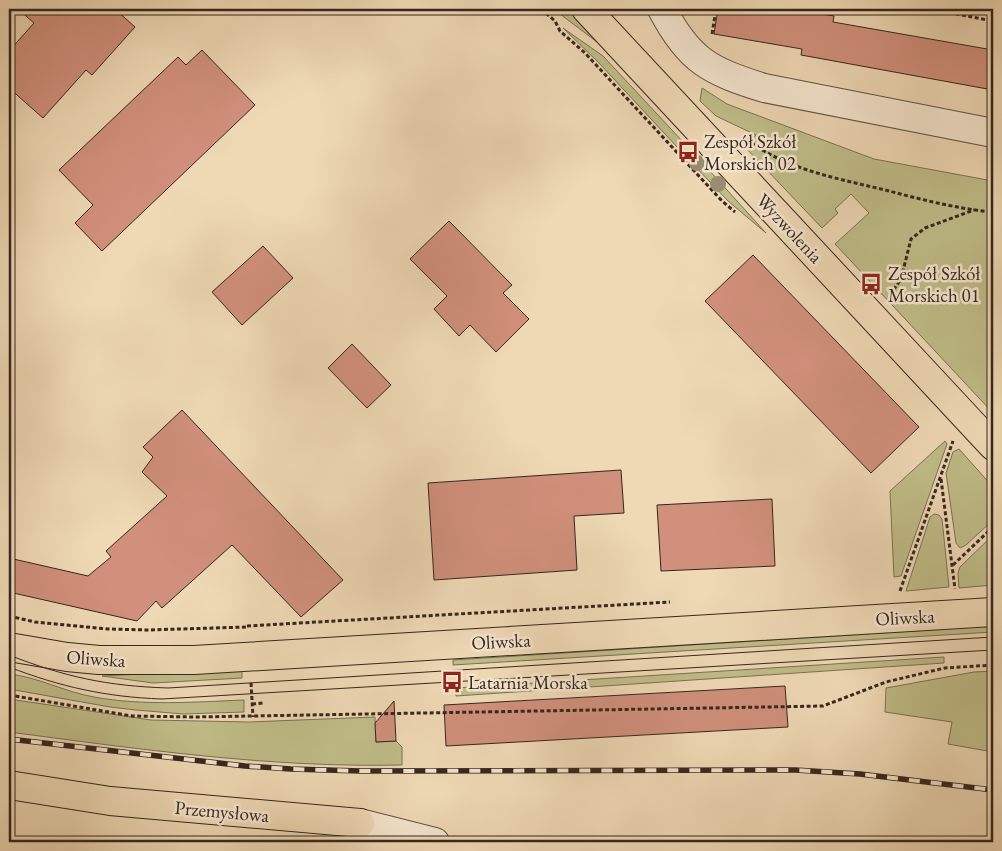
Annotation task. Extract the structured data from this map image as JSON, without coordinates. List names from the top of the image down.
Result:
{
  "streets": {
    "main road": ["Wyzwolenia", "Oliwska", "Przemysłowa"]
  },
  "places": {
    "bus stop": ["Zespół Szkół Morskich 02", "Zespół Szkół Morskich 01", "Latarnia Morska"]
  }
}
